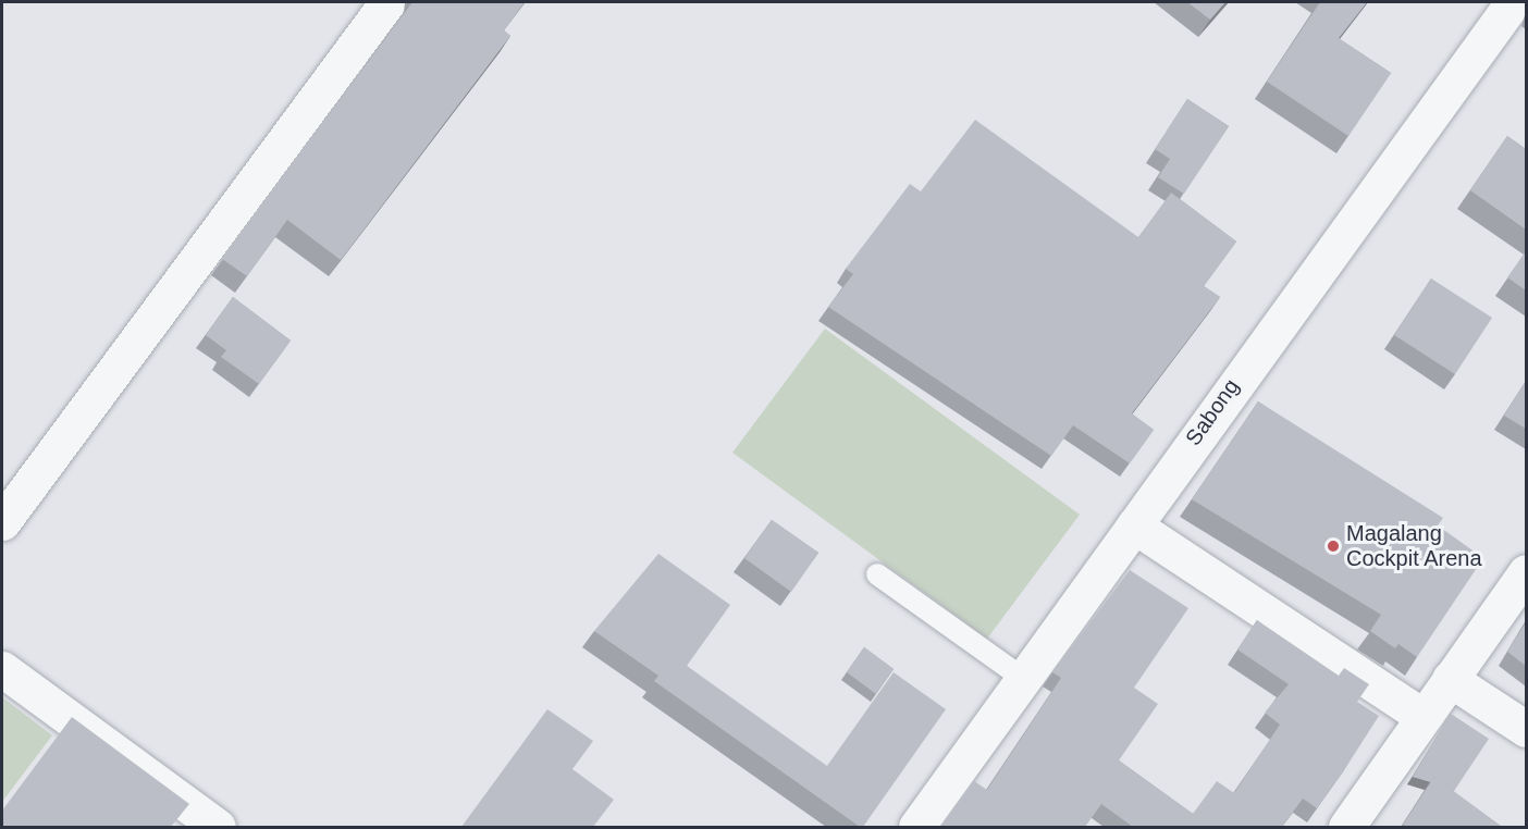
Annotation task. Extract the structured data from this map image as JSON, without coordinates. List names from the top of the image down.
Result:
{
  "streets": {
    "street": ["Sabong"]
  },
  "places": ["Magalang Cockpit Arena"]
}
